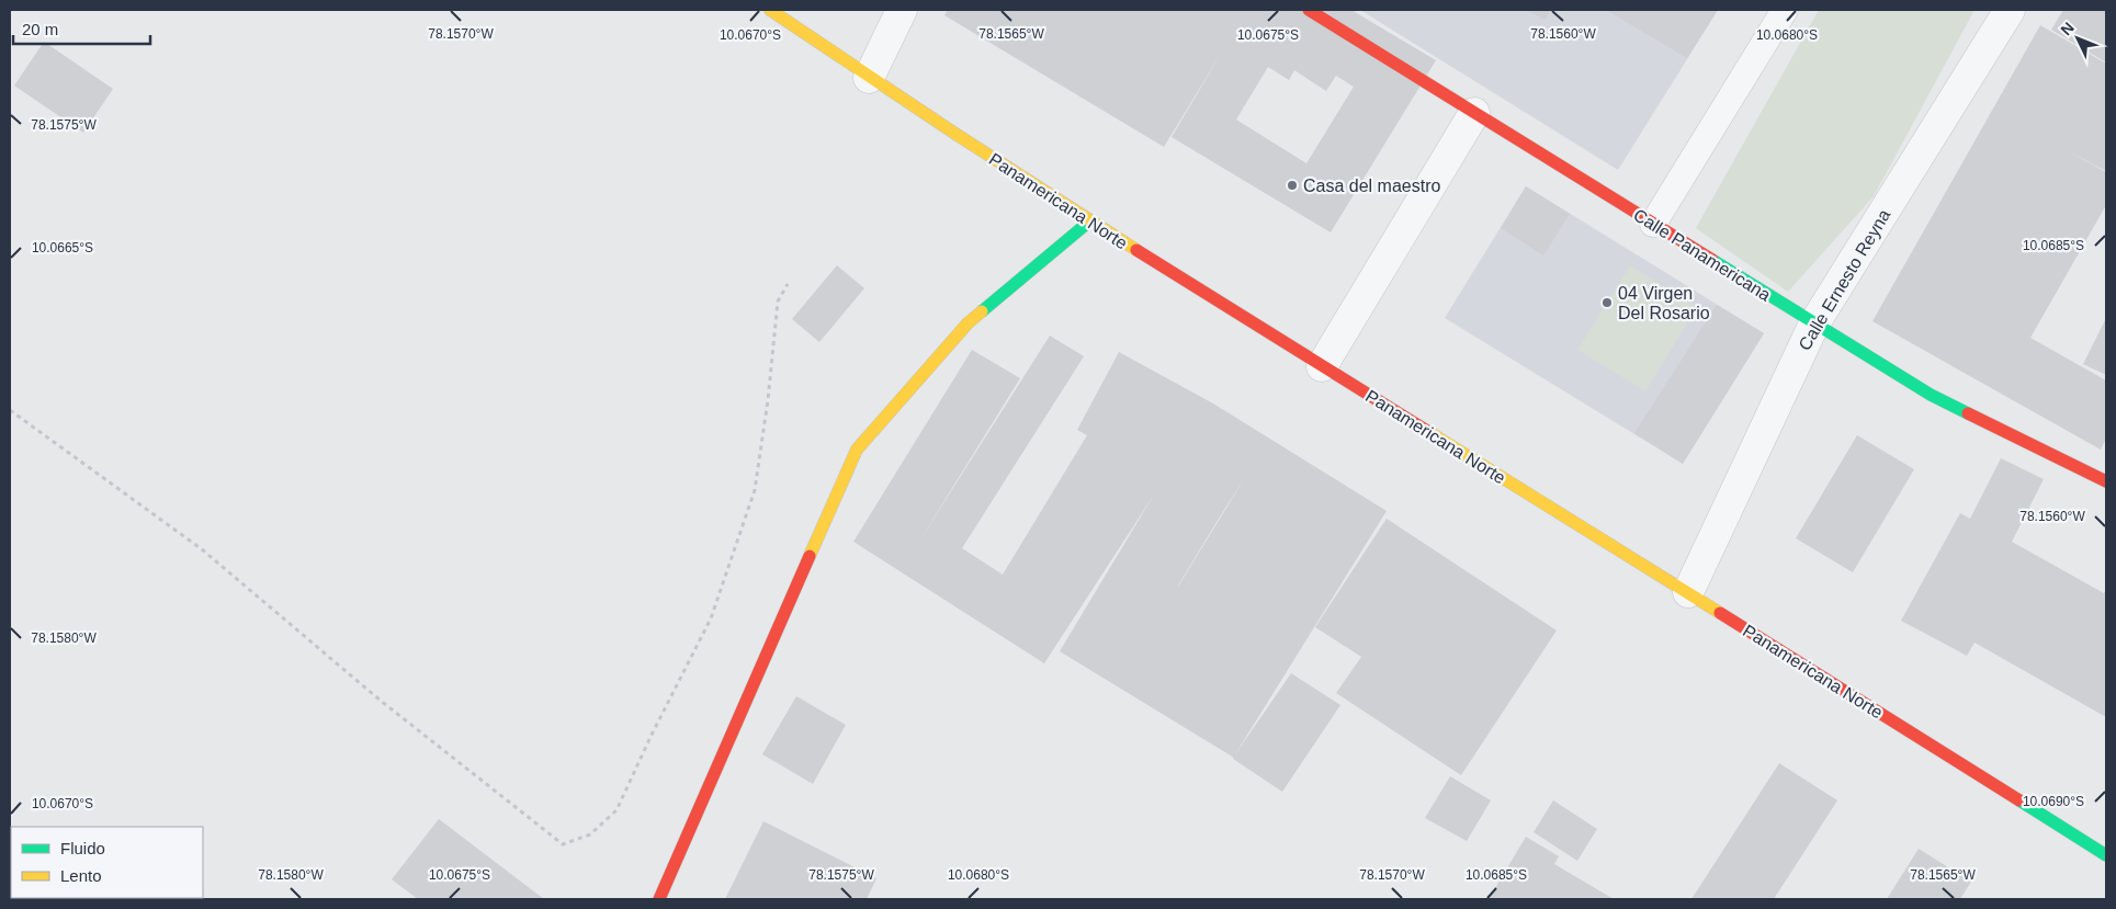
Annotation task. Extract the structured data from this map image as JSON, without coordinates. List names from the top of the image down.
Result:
{
  "streets": {
    "main road": ["Panamericana Norte", "Calle Panamericana"],
    "street": ["Calle Ernesto Reyna"]
  },
  "crossings": [
    ["Panamericana Norte", "Calle Ernesto Reyna"],
    ["Calle Panamericana", "Calle Ernesto Reyna"]
  ],
  "places": ["Casa del maestro", "04 Virgen Del Rosario"],
  "legend": ["Fluido", "Lento"],
  "scale_bar": "20 m",
  "north": "top left",
  "coordinates": [
    "78.1570°W",
    "78.1565°W",
    "78.1560°W",
    "10.0670°S",
    "10.0675°S",
    "10.0680°S",
    "78.1575°W",
    "10.0685°S",
    "10.0665°S",
    "78.1580°W",
    "10.0690°S"
  ]
}
